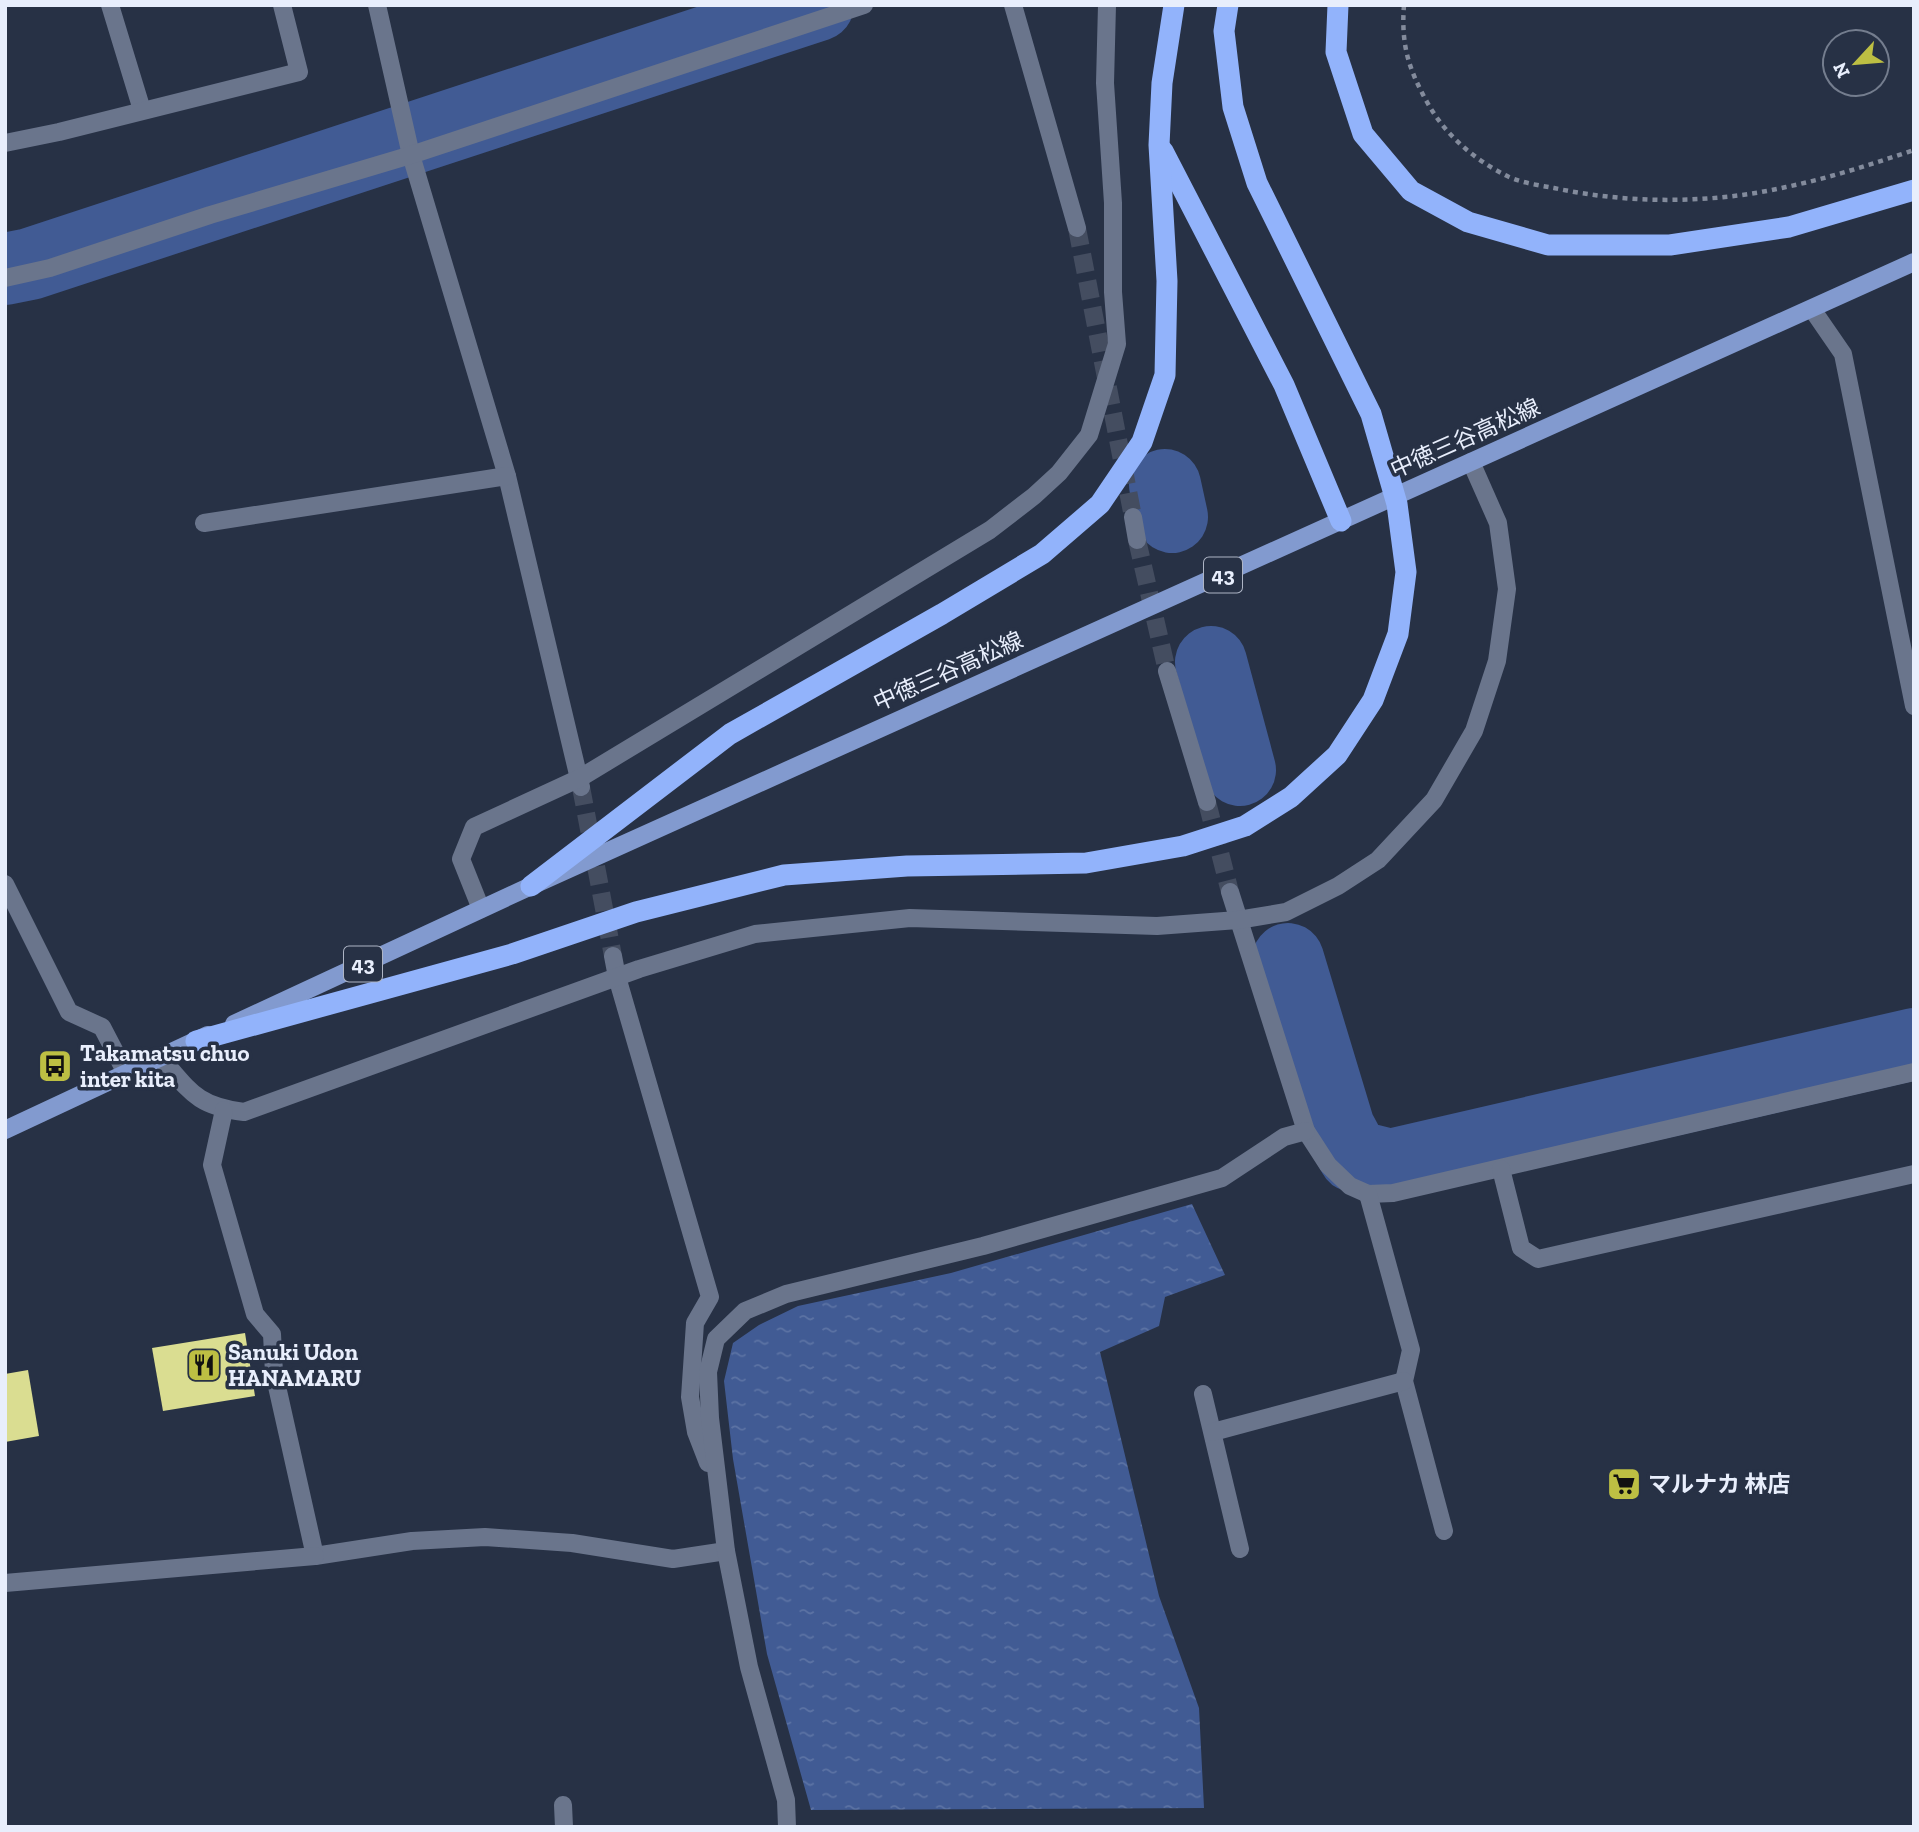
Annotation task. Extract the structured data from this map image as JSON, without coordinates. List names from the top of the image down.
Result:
{
  "streets": {
    "main road": ["中徳三谷高松線", "43"]
  },
  "places": {
    "bus stop": ["Takamatsu chuo inter kita"],
    "restaurant": ["Sanuki Udon HANAMARU"],
    "supermarket": ["マルナカ 林店"]
  },
  "north": "bottom left"
}
